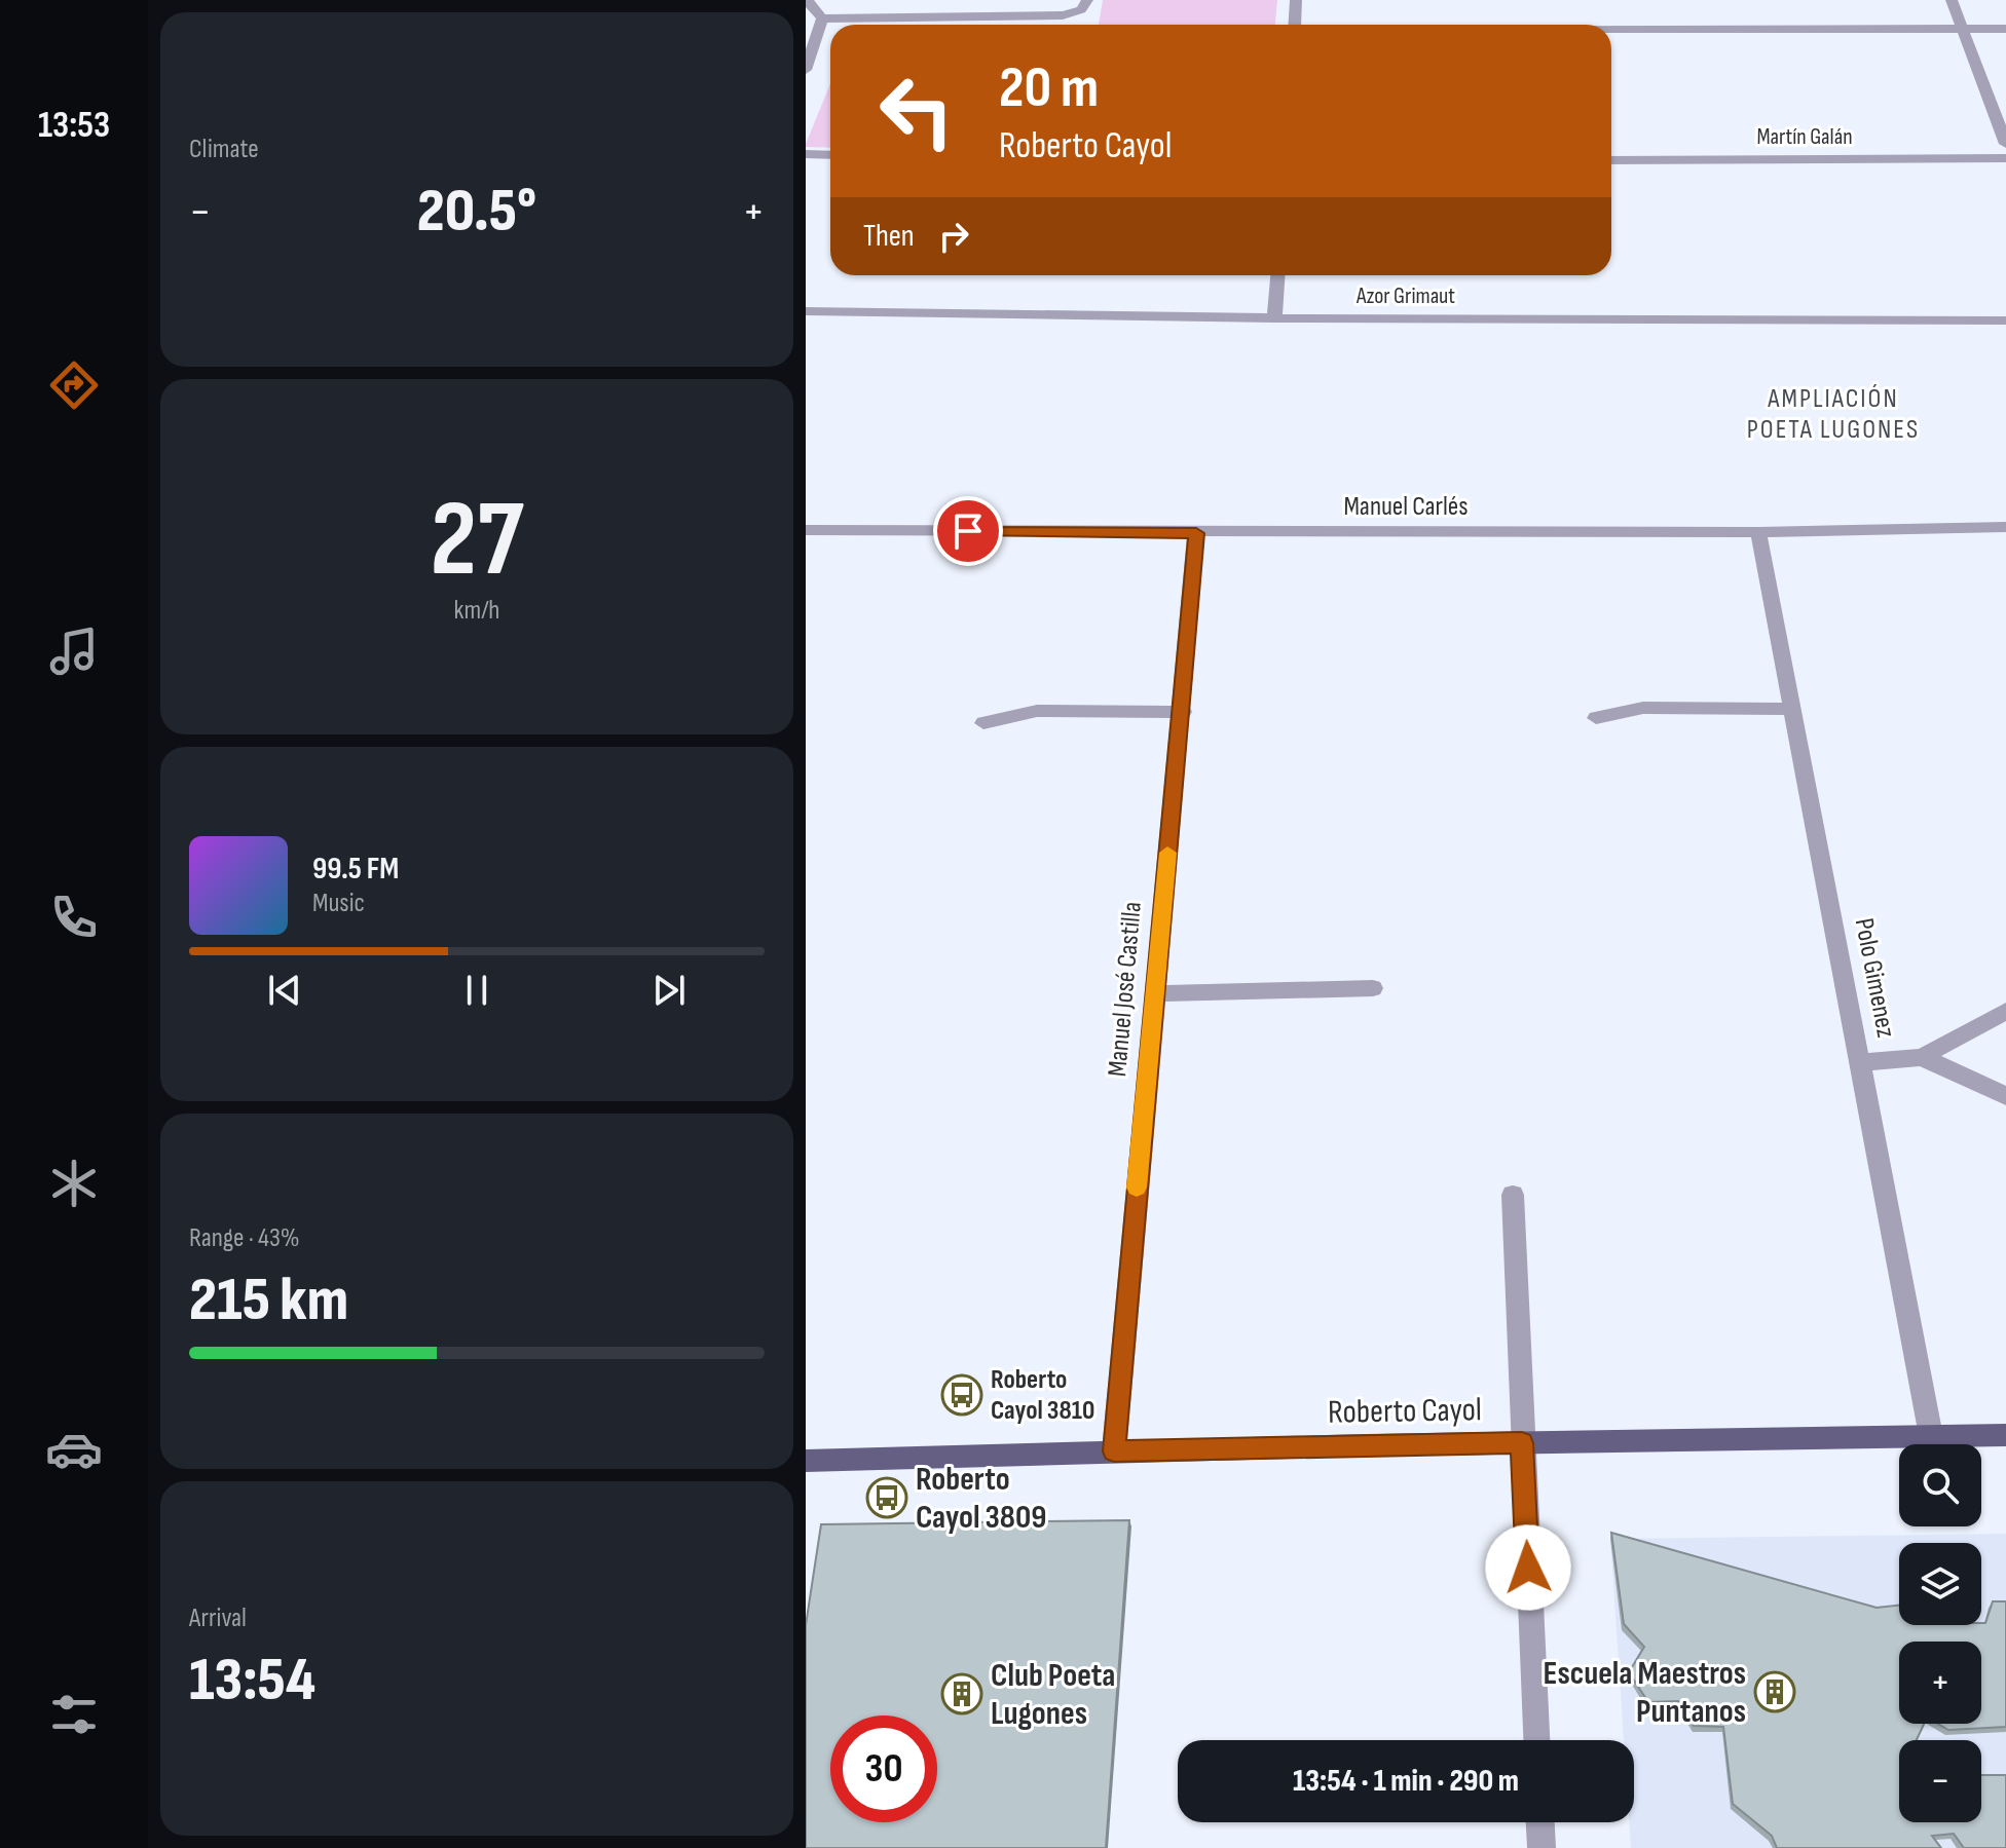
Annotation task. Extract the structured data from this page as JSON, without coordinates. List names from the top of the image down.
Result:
{
  "streets": {
    "main road": ["Roberto Cayol"],
    "street": [
      "Martín Galán",
      "Azor Grimaut",
      "Manuel Carlés",
      "Polo Gimenez",
      "Manuel José Castilla"
    ]
  },
  "crossings": [
    ["Manuel Carlés", "Polo Gimenez"],
    ["Manuel Carlés", "Manuel José Castilla"],
    ["Polo Gimenez", "Roberto Cayol"],
    ["Manuel José Castilla", "Roberto Cayol"]
  ],
  "districts": ["AMPLIACIÓN POETA LUGONES"],
  "places": {
    "bus stop": ["Roberto Cayol 3810", "Roberto Cayol 3809"],
    "building": ["Escuela Maestros Puntanos", "Club Poeta Lugones"]
  },
  "page": {
    "tabs": "13:53",
    "tile": [
      "Climate",
      ["27", "km/h"],
      ["Range · 43%", "215 km"],
      ["Arrival", "13:54"]
    ],
    "turn": ["20 m", "Roberto Cayol"],
    "heat": ["−", "20.5°", "+"],
    "then": "Then",
    "song": ["99.5 FM", "Music"],
    "map_buttons": ["+", "−"],
    "limit": "30",
    "trip": "13:54 · 1 min · 290 m"
  }
}
